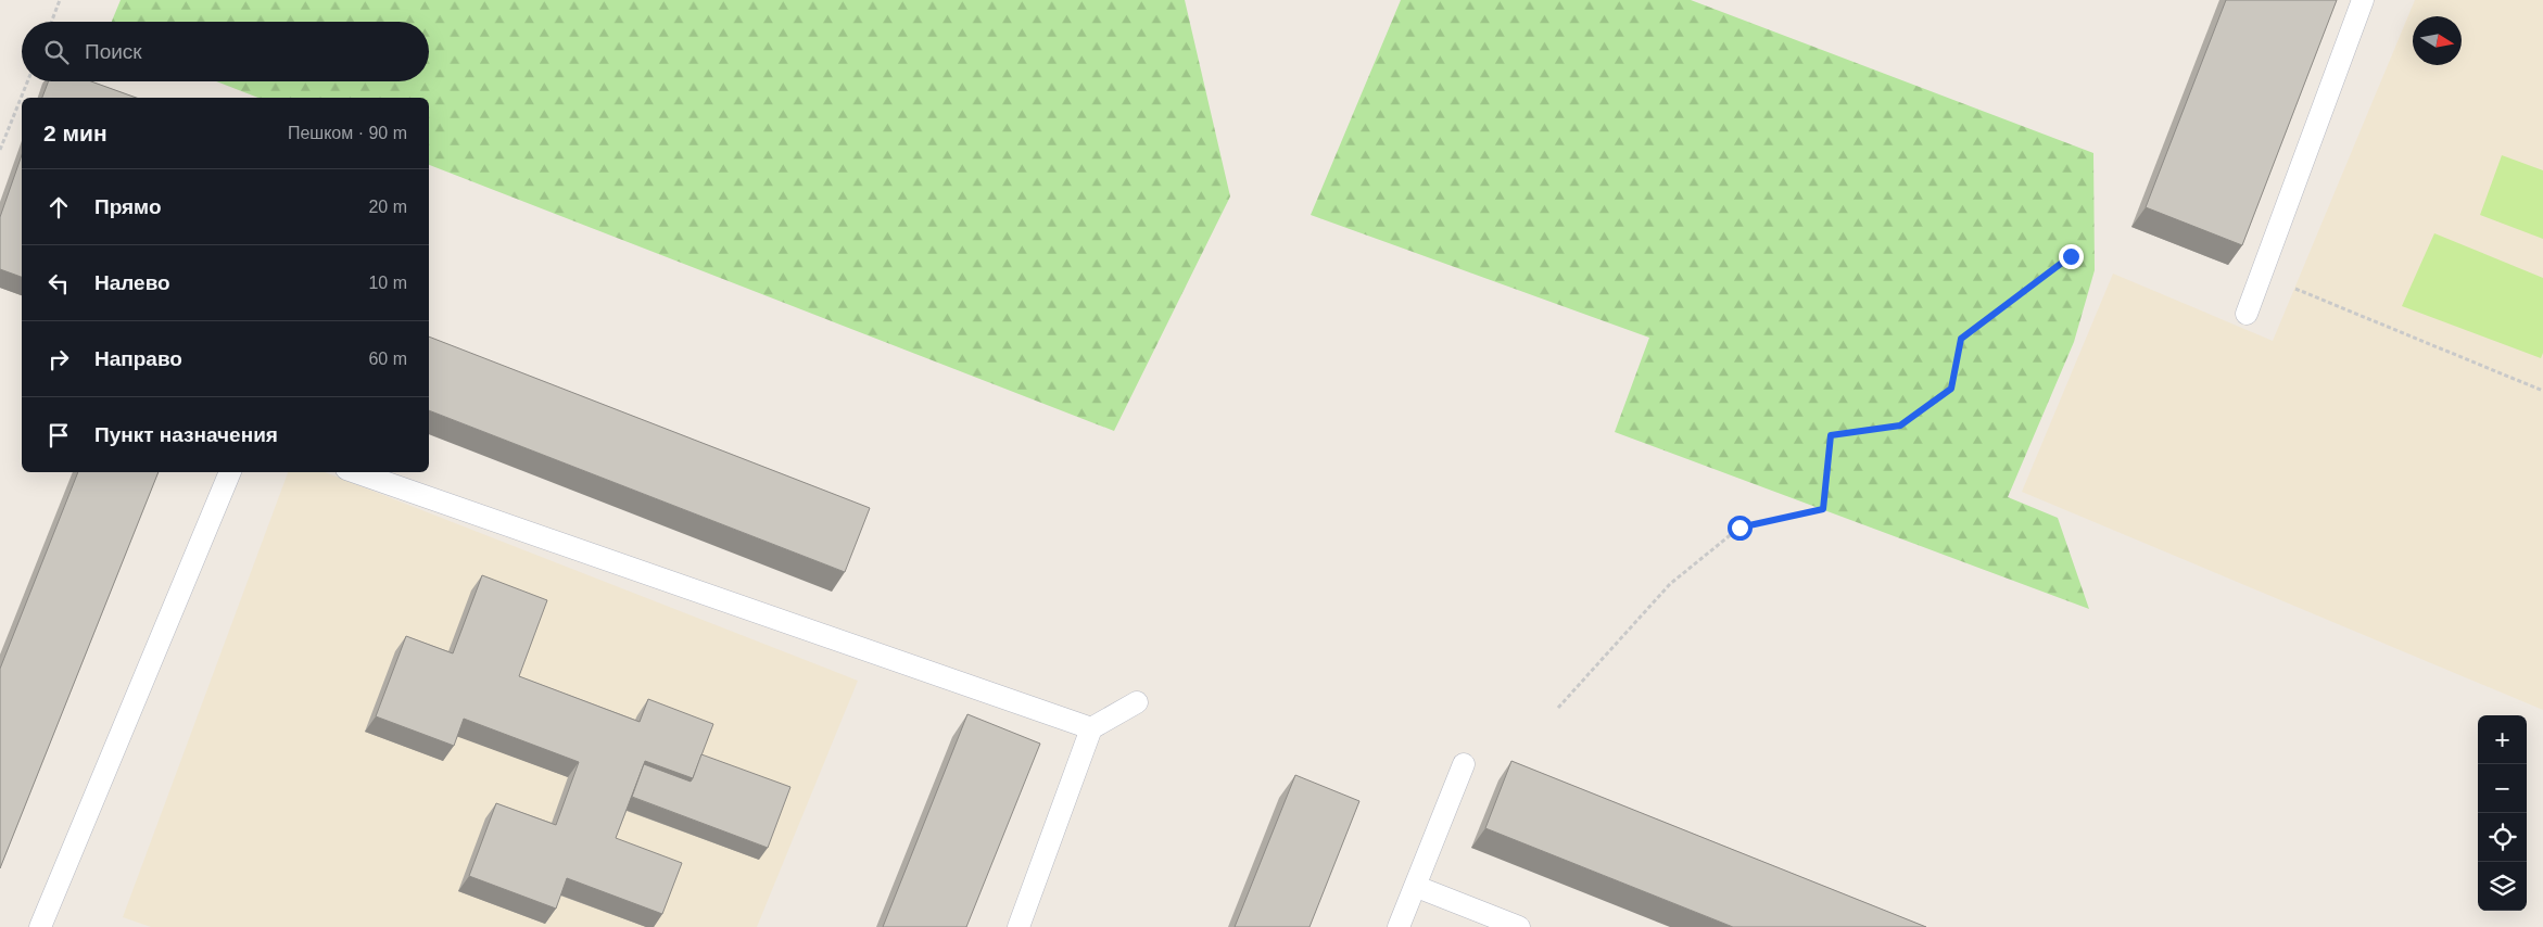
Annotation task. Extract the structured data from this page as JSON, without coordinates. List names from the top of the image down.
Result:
{
  "north": "right",
  "page": {
    "search": "Поиск",
    "heading": ["2 мин", "Пешком · 90 m"],
    "list": [
      ["Прямо", "20 m"],
      ["Налево", "10 m"],
      ["Направо", "60 m"],
      "Пункт назначения"
    ],
    "map_buttons": ["+", "−"]
  }
}
